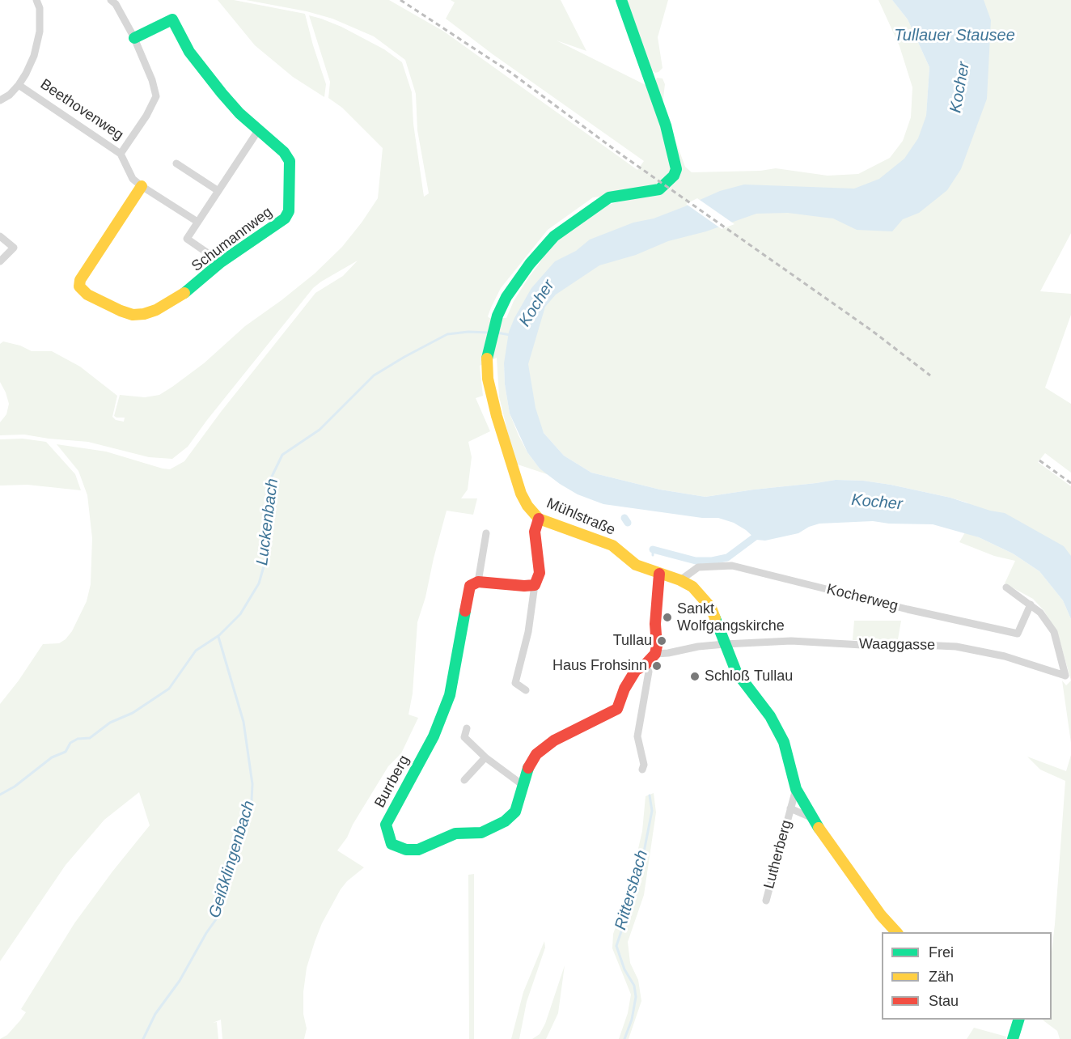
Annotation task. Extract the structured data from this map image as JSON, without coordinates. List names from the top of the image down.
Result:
{
  "streets": {
    "street": [
      "Beethovenweg",
      "Schumannweg",
      "Mühlstraße",
      "Kocherweg",
      "Waaggasse",
      "Burrberg",
      "Lutherberg"
    ]
  },
  "crossings": [
    ["Beethovenweg", "Schumannweg"],
    ["Mühlstraße", "Kocherweg"],
    ["Mühlstraße", "Waaggasse"],
    ["Mühlstraße", "Lutherberg"],
    ["Kocherweg", "Waaggasse"]
  ],
  "water": [
    "Tullauer Stausee",
    "Kocher",
    "Luckenbach",
    "Geißklingenbach",
    "Rittersbach"
  ],
  "places": [
    "Sankt Wolfgangskirche",
    "Tullau",
    "Haus Frohsinn",
    "Schloß Tullau"
  ],
  "legend": ["Frei", "Zäh", "Stau"]
}
